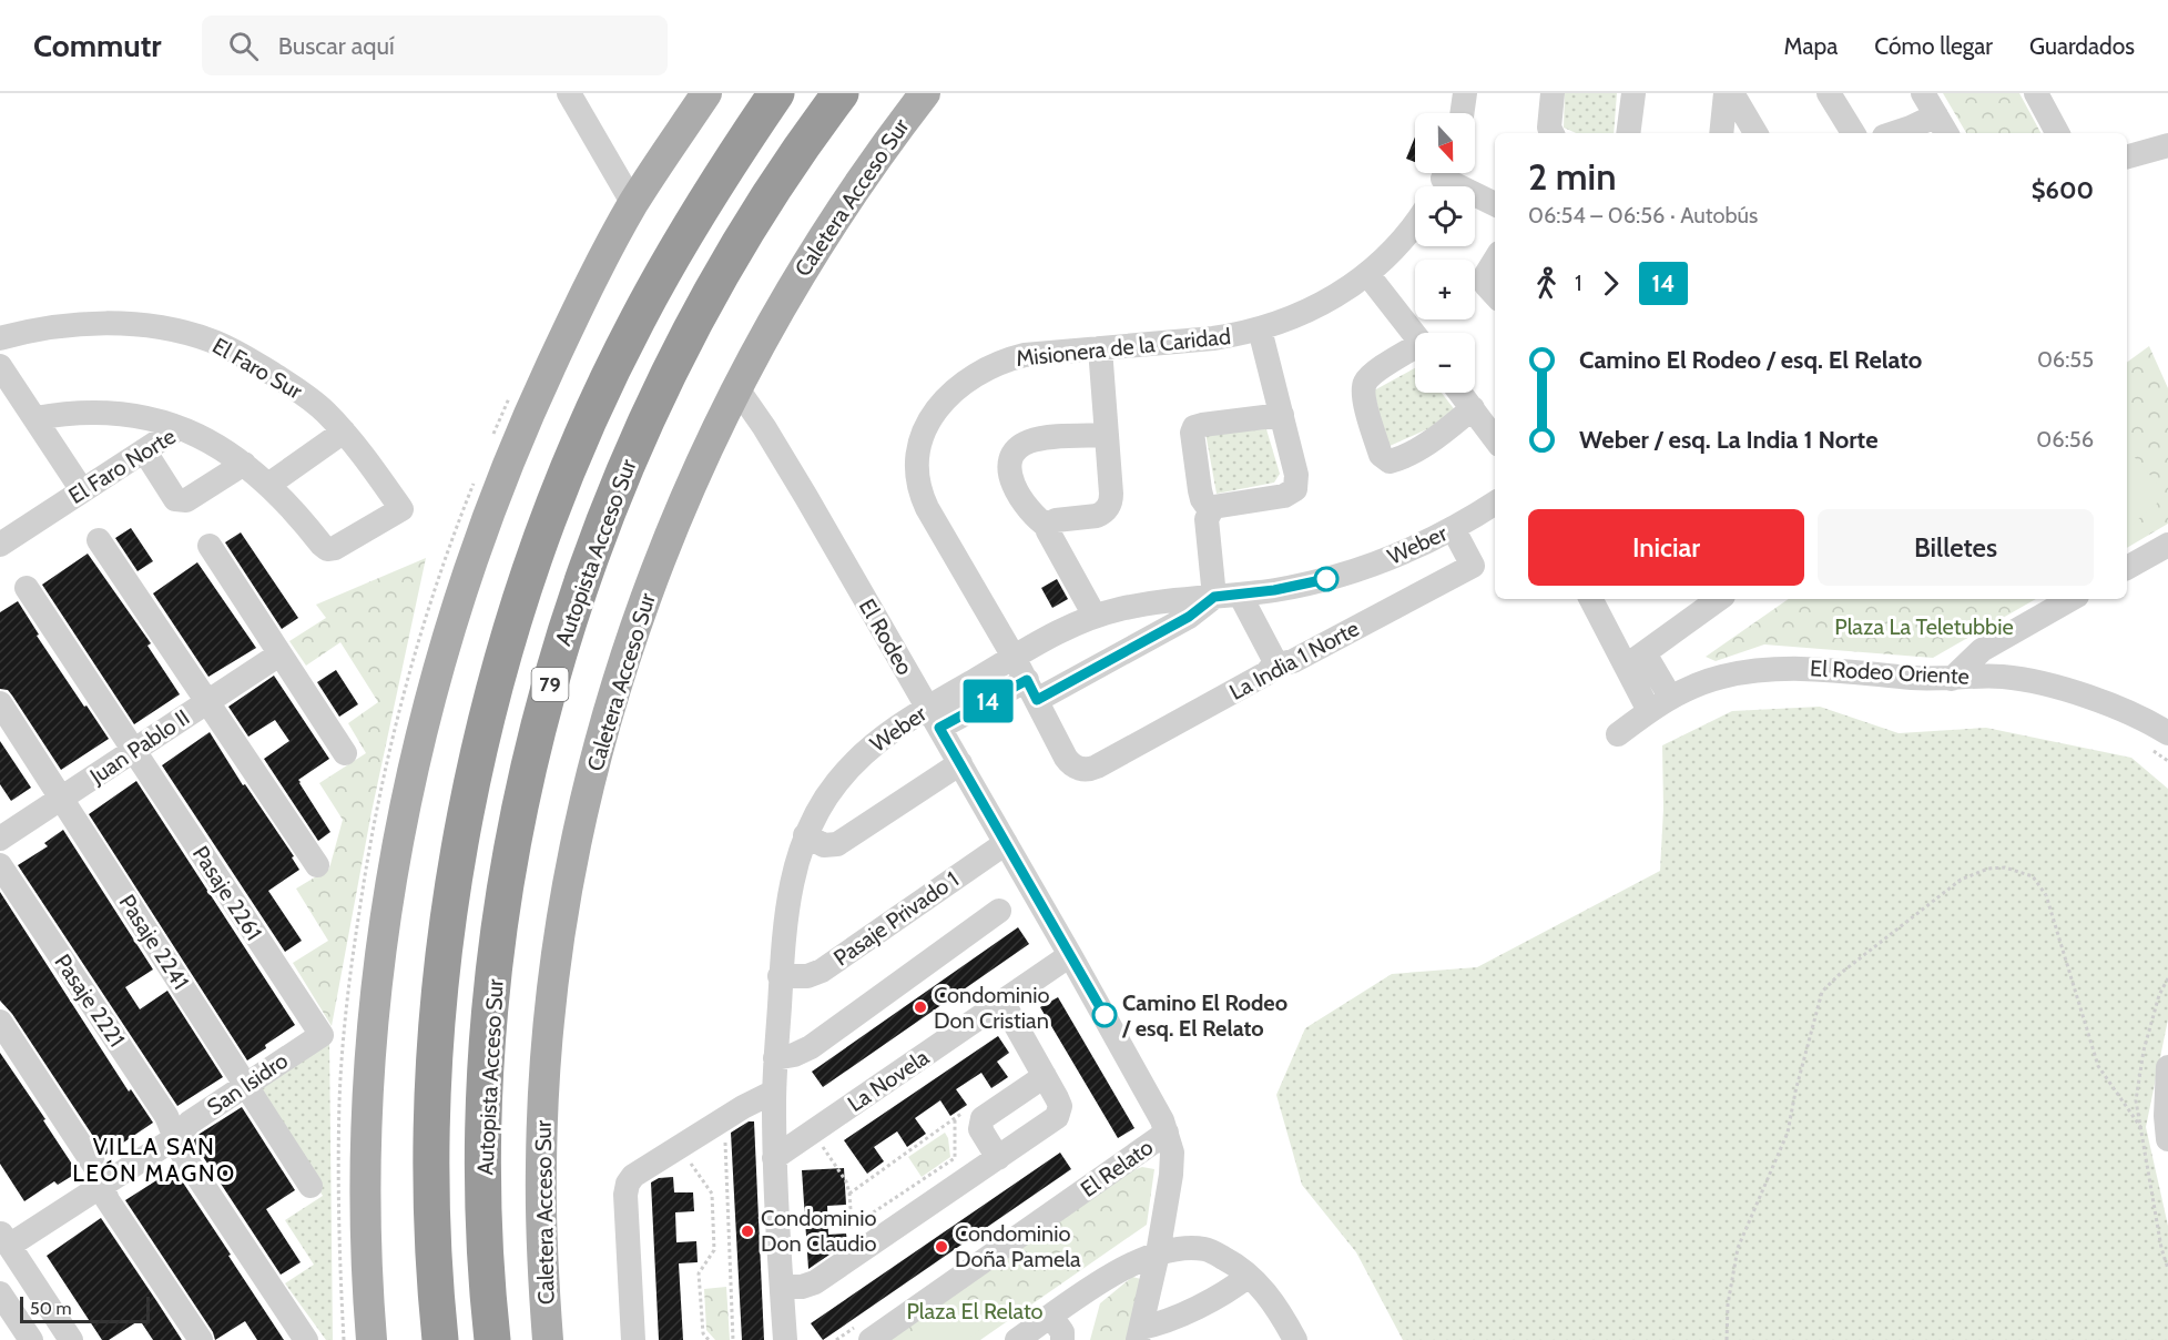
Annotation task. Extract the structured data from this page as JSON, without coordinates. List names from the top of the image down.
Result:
{
  "streets": {
    "highway": ["Autopista Acceso Sur", "79"],
    "main road": ["Caletera Acceso Sur"],
    "street": [
      "Misionera de la Caridad",
      "El Faro Sur",
      "El Faro Norte",
      "Weber",
      "El Rodeo",
      "La India 1 Norte",
      "El Rodeo Oriente",
      "Juan Pablo II",
      "Pasaje 2261",
      "Pasaje Privado 1",
      "Pasaje 2241",
      "Pasaje 2221",
      "La Novela",
      "San Isidro",
      "El Relato"
    ]
  },
  "crossings": [
    ["Caletera Acceso Sur", "El Rodeo"],
    ["Misionera de la Caridad", "Weber"],
    ["Misionera de la Caridad", "La India 1 Norte"],
    ["El Faro Sur", "El Faro Norte"],
    ["Weber", "El Rodeo"],
    ["Weber", "La India 1 Norte"],
    ["Weber", "Pasaje Privado 1"],
    ["Weber", "La Novela"],
    ["El Rodeo", "Pasaje Privado 1"],
    ["El Rodeo", "La Novela"],
    ["El Rodeo", "El Relato"],
    ["Juan Pablo II", "Pasaje 2261"],
    ["Juan Pablo II", "Pasaje 2241"],
    ["Pasaje 2261", "San Isidro"],
    ["Pasaje 2241", "San Isidro"],
    ["Pasaje 2221", "San Isidro"]
  ],
  "districts": ["VILLA SAN LEÓN MAGNO"],
  "parks": ["Plaza La Teletubbie", "Plaza El Relato"],
  "places": [
    "Condominio Don Cristian",
    "Camino El Rodeo / esq. El Relato",
    "Condominio Don Claudio",
    "Condominio Doña Pamela"
  ],
  "lines": ["bus line 14"],
  "scale_bar": "50 m",
  "north": "bottom",
  "page": {
    "header": "Commutr",
    "search": "Buscar aquí",
    "nav": ["Mapa", "Cómo llegar", "Guardados"],
    "on_map": "14",
    "map_buttons": ["+", "−"],
    "heading": ["2 min", "06:54 – 06:56 · Autobús", "$600"],
    "legs": ["1", "14"],
    "list": [
      {
        "name": "Camino El Rodeo / esq. El Relato",
        "value": "06:55"
      },
      {
        "name": "Weber / esq. La India 1 Norte",
        "value": "06:56"
      }
    ],
    "buttons": ["Iniciar", "Billetes"],
    "scale": "50 m"
  }
}
